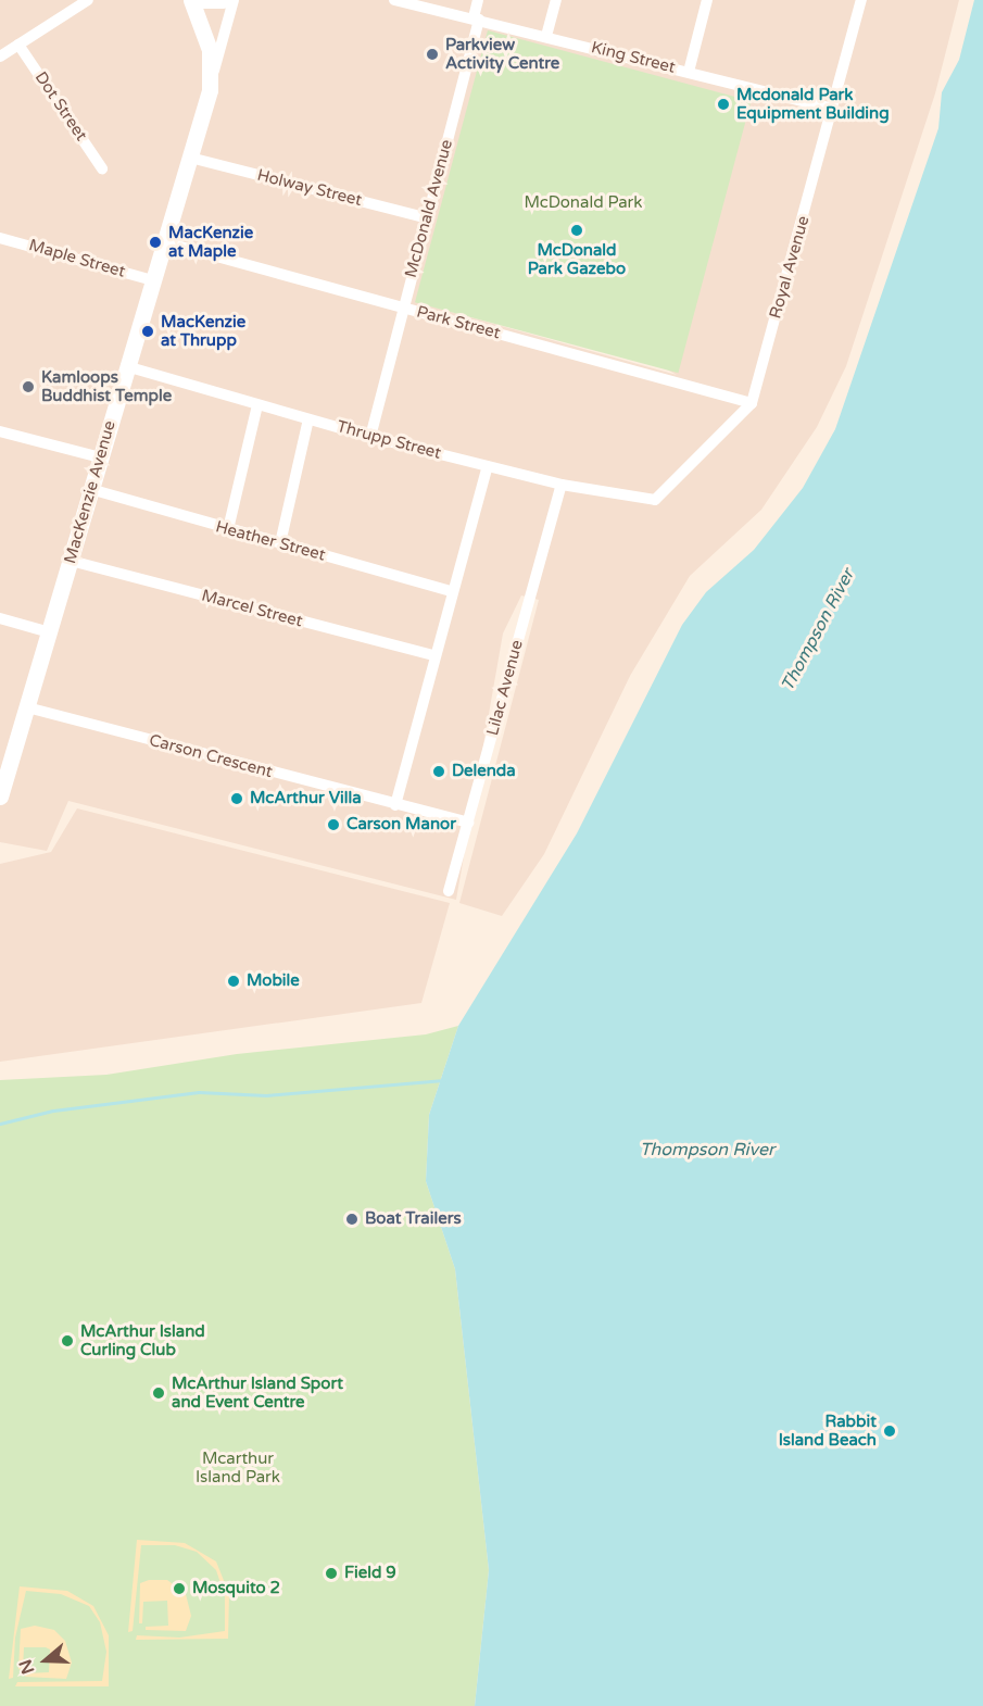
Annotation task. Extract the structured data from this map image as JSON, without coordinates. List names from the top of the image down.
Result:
{
  "streets": {
    "street": [
      "King Street",
      "Dot Street",
      "Holway Street",
      "McDonald Avenue",
      "Maple Street",
      "Royal Avenue",
      "Park Street",
      "Thrupp Street",
      "MacKenzie Avenue",
      "Heather Street",
      "Marcel Street",
      "Lilac Avenue",
      "Carson Crescent"
    ]
  },
  "crossings": [
    ["King Street", "McDonald Avenue"],
    ["King Street", "Royal Avenue"],
    ["Holway Street", "McDonald Avenue"],
    ["Holway Street", "MacKenzie Avenue"],
    ["McDonald Avenue", "Park Street"],
    ["McDonald Avenue", "Thrupp Street"],
    ["Maple Street", "MacKenzie Avenue"],
    ["Royal Avenue", "Park Street"],
    ["Royal Avenue", "Thrupp Street"],
    ["Park Street", "MacKenzie Avenue"],
    ["Thrupp Street", "MacKenzie Avenue"],
    ["Thrupp Street", "Lilac Avenue"],
    ["MacKenzie Avenue", "Heather Street"],
    ["MacKenzie Avenue", "Marcel Street"],
    ["MacKenzie Avenue", "Carson Crescent"],
    ["Lilac Avenue", "Carson Crescent"]
  ],
  "water": ["Thompson River"],
  "parks": ["McDonald Park", "Mcarthur Island Park"],
  "places": [
    "Parkview Activity Centre",
    "Mcdonald Park Equipment Building",
    "McDonald Park Gazebo",
    "MacKenzie at Maple",
    "MacKenzie at Thrupp",
    "Kamloops Buddhist Temple",
    "Delenda",
    "McArthur Villa",
    "Carson Manor",
    "Mobile",
    "Boat Trailers",
    "McArthur Island Curling Club",
    "McArthur Island Sport and Event Centre",
    "Rabbit Island Beach",
    "Field 9",
    "Mosquito 2"
  ],
  "north": "left"
}
